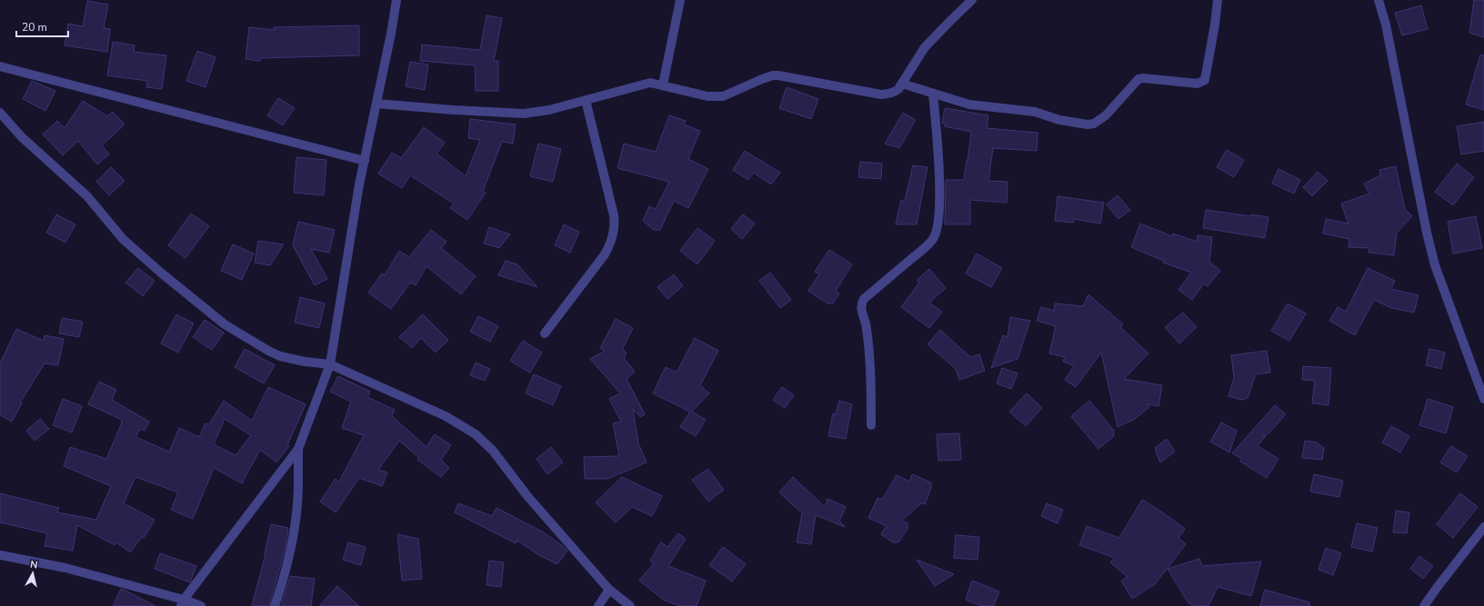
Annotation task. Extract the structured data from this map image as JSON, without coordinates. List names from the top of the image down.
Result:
{
  "scale_bar": "20 m",
  "north": "top"
}
